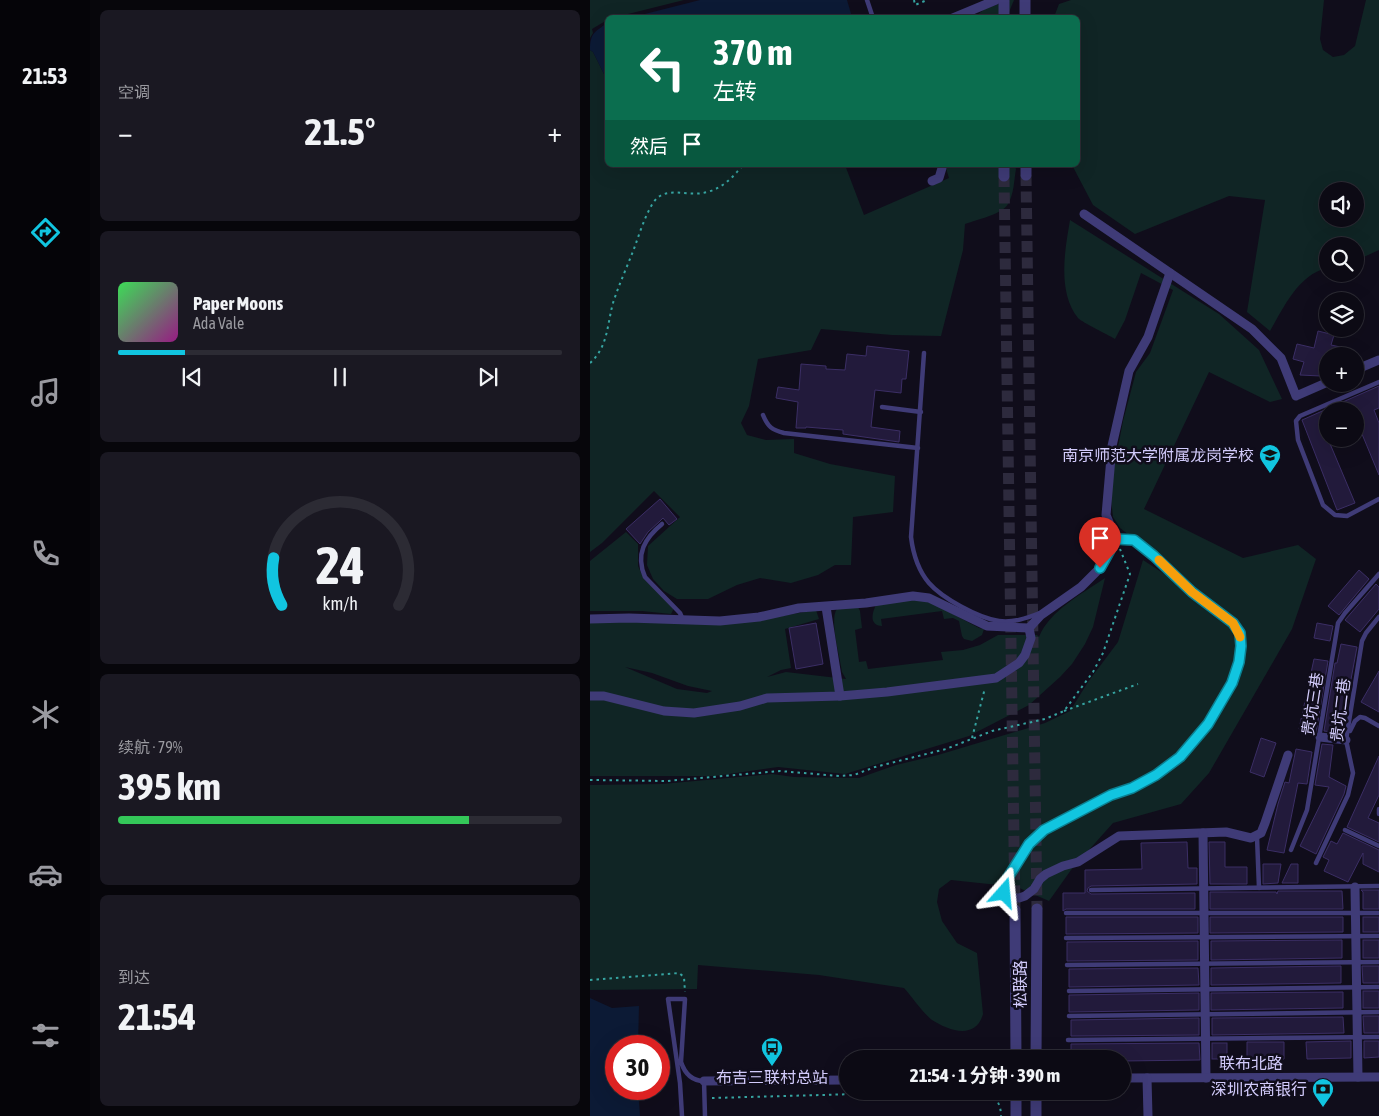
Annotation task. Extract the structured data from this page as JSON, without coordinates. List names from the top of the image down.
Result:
{
  "streets": {
    "street": ["松联路", "联布北路"],
    "lane": ["贵坑三巷", "贵坑二巷"]
  },
  "places": {
    "school or university": ["南京师范大学附属龙岗学校"],
    "bus stop": ["布吉三联村总站"],
    "bank": ["深圳农商银行"]
  },
  "page": {
    "tabs": "21:53",
    "tile": [
      "空调",
      ["续航 · 79%", "395 km"],
      ["到达", "21:54"]
    ],
    "turn": ["370 m", "左转"],
    "heat": ["−", "21.5°", "+"],
    "then": "然后",
    "map_buttons": ["+", "−"],
    "song": ["Paper Moons", "Ada Vale"],
    "limit": "30",
    "trip": "21:54 · 1 分钟 · 390 m",
    "gauge": ["24", "km/h"]
  }
}
